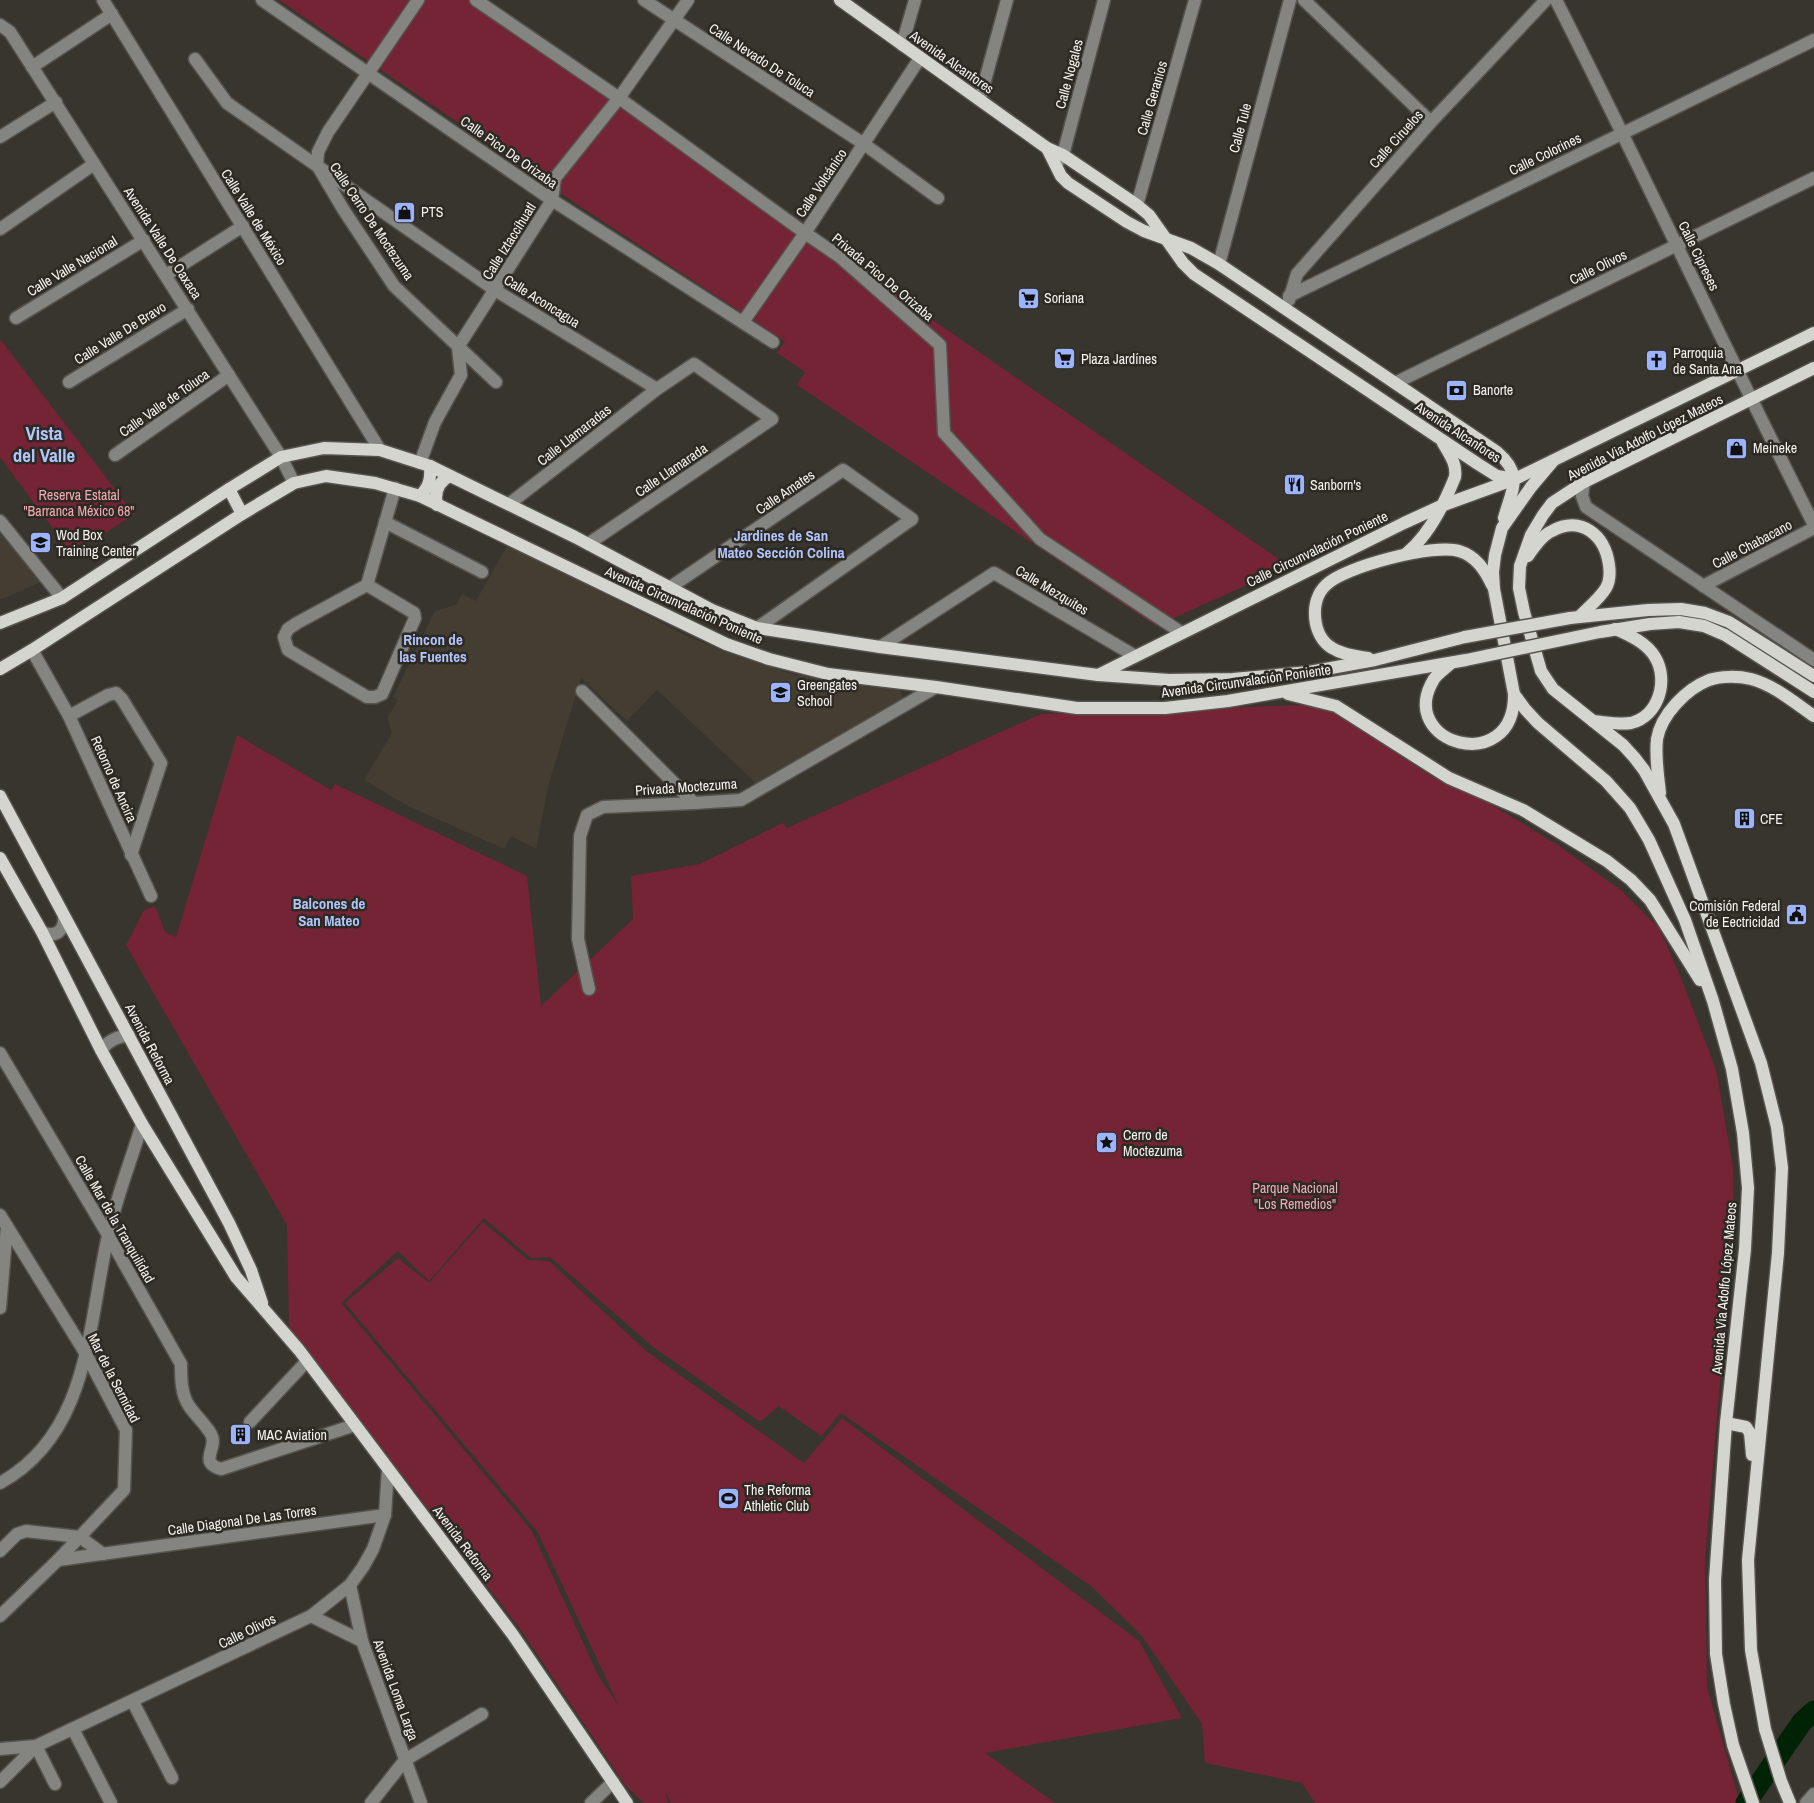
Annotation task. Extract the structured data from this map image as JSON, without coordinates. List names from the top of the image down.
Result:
{
  "streets": {
    "main road": [
      "Avenida Alcanfores",
      "Avenida Via Adolfo López Mateos",
      "Calle Circunvalación Poniente",
      "Avenida Circunvalación Poniente",
      "Avenida Reforma"
    ],
    "street": [
      "Calle Nevado De Toluca",
      "Calle Nogales",
      "Calle Geranios",
      "Calle Tule",
      "Calle Ciruelos",
      "Calle Pico De Orizaba",
      "Calle Colorines",
      "Calle Volcánico",
      "Calle Valle de México",
      "Calle Cerro De Moctezuma",
      "Calle Iztaccíhuatl",
      "Avenida Valle De Oaxaca",
      "Calle Cipreses",
      "Calle Valle Nacional",
      "Calle Olivos",
      "Privada Pico De Orizaba",
      "Calle Aconcagua",
      "Calle Valle De Bravo",
      "Calle Valle de Toluca",
      "Calle Llamaradas",
      "Calle Llamarada",
      "Calle Amates",
      "Calle Chabacano",
      "Calle Mezquites",
      "Retorno de Ancira",
      "Privada Moctezuma",
      "Calle Mar de la Tranquilidad",
      "Mar de la Sernidad",
      "Calle Diagonal De Las Torres",
      "Avenida Loma Larga"
    ]
  },
  "crossings": [
    ["Calle Nevado De Toluca", "Calle Volcánico"],
    ["Calle Nevado De Toluca", "Calle Iztaccíhuatl"],
    ["Avenida Alcanfores", "Calle Nogales"],
    ["Avenida Alcanfores", "Calle Geranios"],
    ["Avenida Alcanfores", "Calle Tule"],
    ["Avenida Alcanfores", "Calle Ciruelos"],
    ["Avenida Alcanfores", "Calle Volcánico"],
    ["Avenida Alcanfores", "Calle Olivos"],
    ["Avenida Alcanfores", "Calle Circunvalación Poniente"],
    ["Calle Ciruelos", "Calle Colorines"],
    ["Calle Pico De Orizaba", "Calle Volcánico"],
    ["Calle Pico De Orizaba", "Calle Cerro De Moctezuma"],
    ["Calle Pico De Orizaba", "Calle Iztaccíhuatl"],
    ["Calle Colorines", "Calle Cipreses"],
    ["Calle Volcánico", "Privada Pico De Orizaba"],
    ["Calle Valle de México", "Avenida Circunvalación Poniente"],
    ["Calle Cerro De Moctezuma", "Calle Iztaccíhuatl"],
    ["Calle Cerro De Moctezuma", "Calle Aconcagua"],
    ["Calle Iztaccíhuatl", "Calle Aconcagua"],
    ["Avenida Valle De Oaxaca", "Calle Valle Nacional"],
    ["Avenida Valle De Oaxaca", "Calle Valle De Bravo"],
    ["Avenida Valle De Oaxaca", "Calle Valle de Toluca"],
    ["Avenida Valle De Oaxaca", "Avenida Circunvalación Poniente"],
    ["Calle Cipreses", "Calle Olivos"],
    ["Calle Cipreses", "Avenida Via Adolfo López Mateos"],
    ["Calle Cipreses", "Calle Chabacano"],
    ["Calle Olivos", "Avenida Reforma"],
    ["Calle Olivos", "Calle Diagonal De Las Torres"],
    ["Calle Olivos", "Avenida Loma Larga"],
    ["Privada Pico De Orizaba", "Calle Circunvalación Poniente"],
    ["Calle Aconcagua", "Calle Llamaradas"],
    ["Calle Aconcagua", "Calle Llamarada"],
    ["Calle Llamaradas", "Calle Llamarada"],
    ["Calle Llamaradas", "Avenida Circunvalación Poniente"],
    ["Avenida Via Adolfo López Mateos", "Calle Circunvalación Poniente"],
    ["Calle Llamarada", "Avenida Circunvalación Poniente"],
    ["Calle Amates", "Avenida Circunvalación Poniente"],
    ["Calle Circunvalación Poniente", "Calle Mezquites"],
    ["Calle Circunvalación Poniente", "Avenida Circunvalación Poniente"],
    ["Calle Mezquites", "Avenida Circunvalación Poniente"],
    ["Avenida Circunvalación Poniente", "Retorno de Ancira"],
    ["Avenida Circunvalación Poniente", "Privada Moctezuma"],
    ["Avenida Reforma", "Calle Mar de la Tranquilidad"],
    ["Mar de la Sernidad", "Calle Diagonal De Las Torres"]
  ],
  "districts": [
    "Vista del Valle",
    "Jardines de San Mateo Sección Colina",
    "Rincon de las Fuentes",
    "Balcones de San Mateo"
  ],
  "parks": ["Reserva Estatal \"Barranca México 68\"", "Parque Nacional \"Los Remedios\""],
  "places": {
    "shop": ["PTS", "Meineke"],
    "supermarket": ["Soriana", "Plaza Jardínes"],
    "church": ["Parroquia de Santa Ana"],
    "bank": ["Banorte"],
    "restaurant": ["Sanborn's"],
    "school or university": ["Wod Box Training Center", "Greengates School"],
    "building": ["CFE", "MAC Aviation"],
    "public building": ["Comisión Federal de Eectricidad"],
    "place": ["Cerro de Moctezuma"],
    "sports": ["The Reforma Athletic Club"]
  }
}
